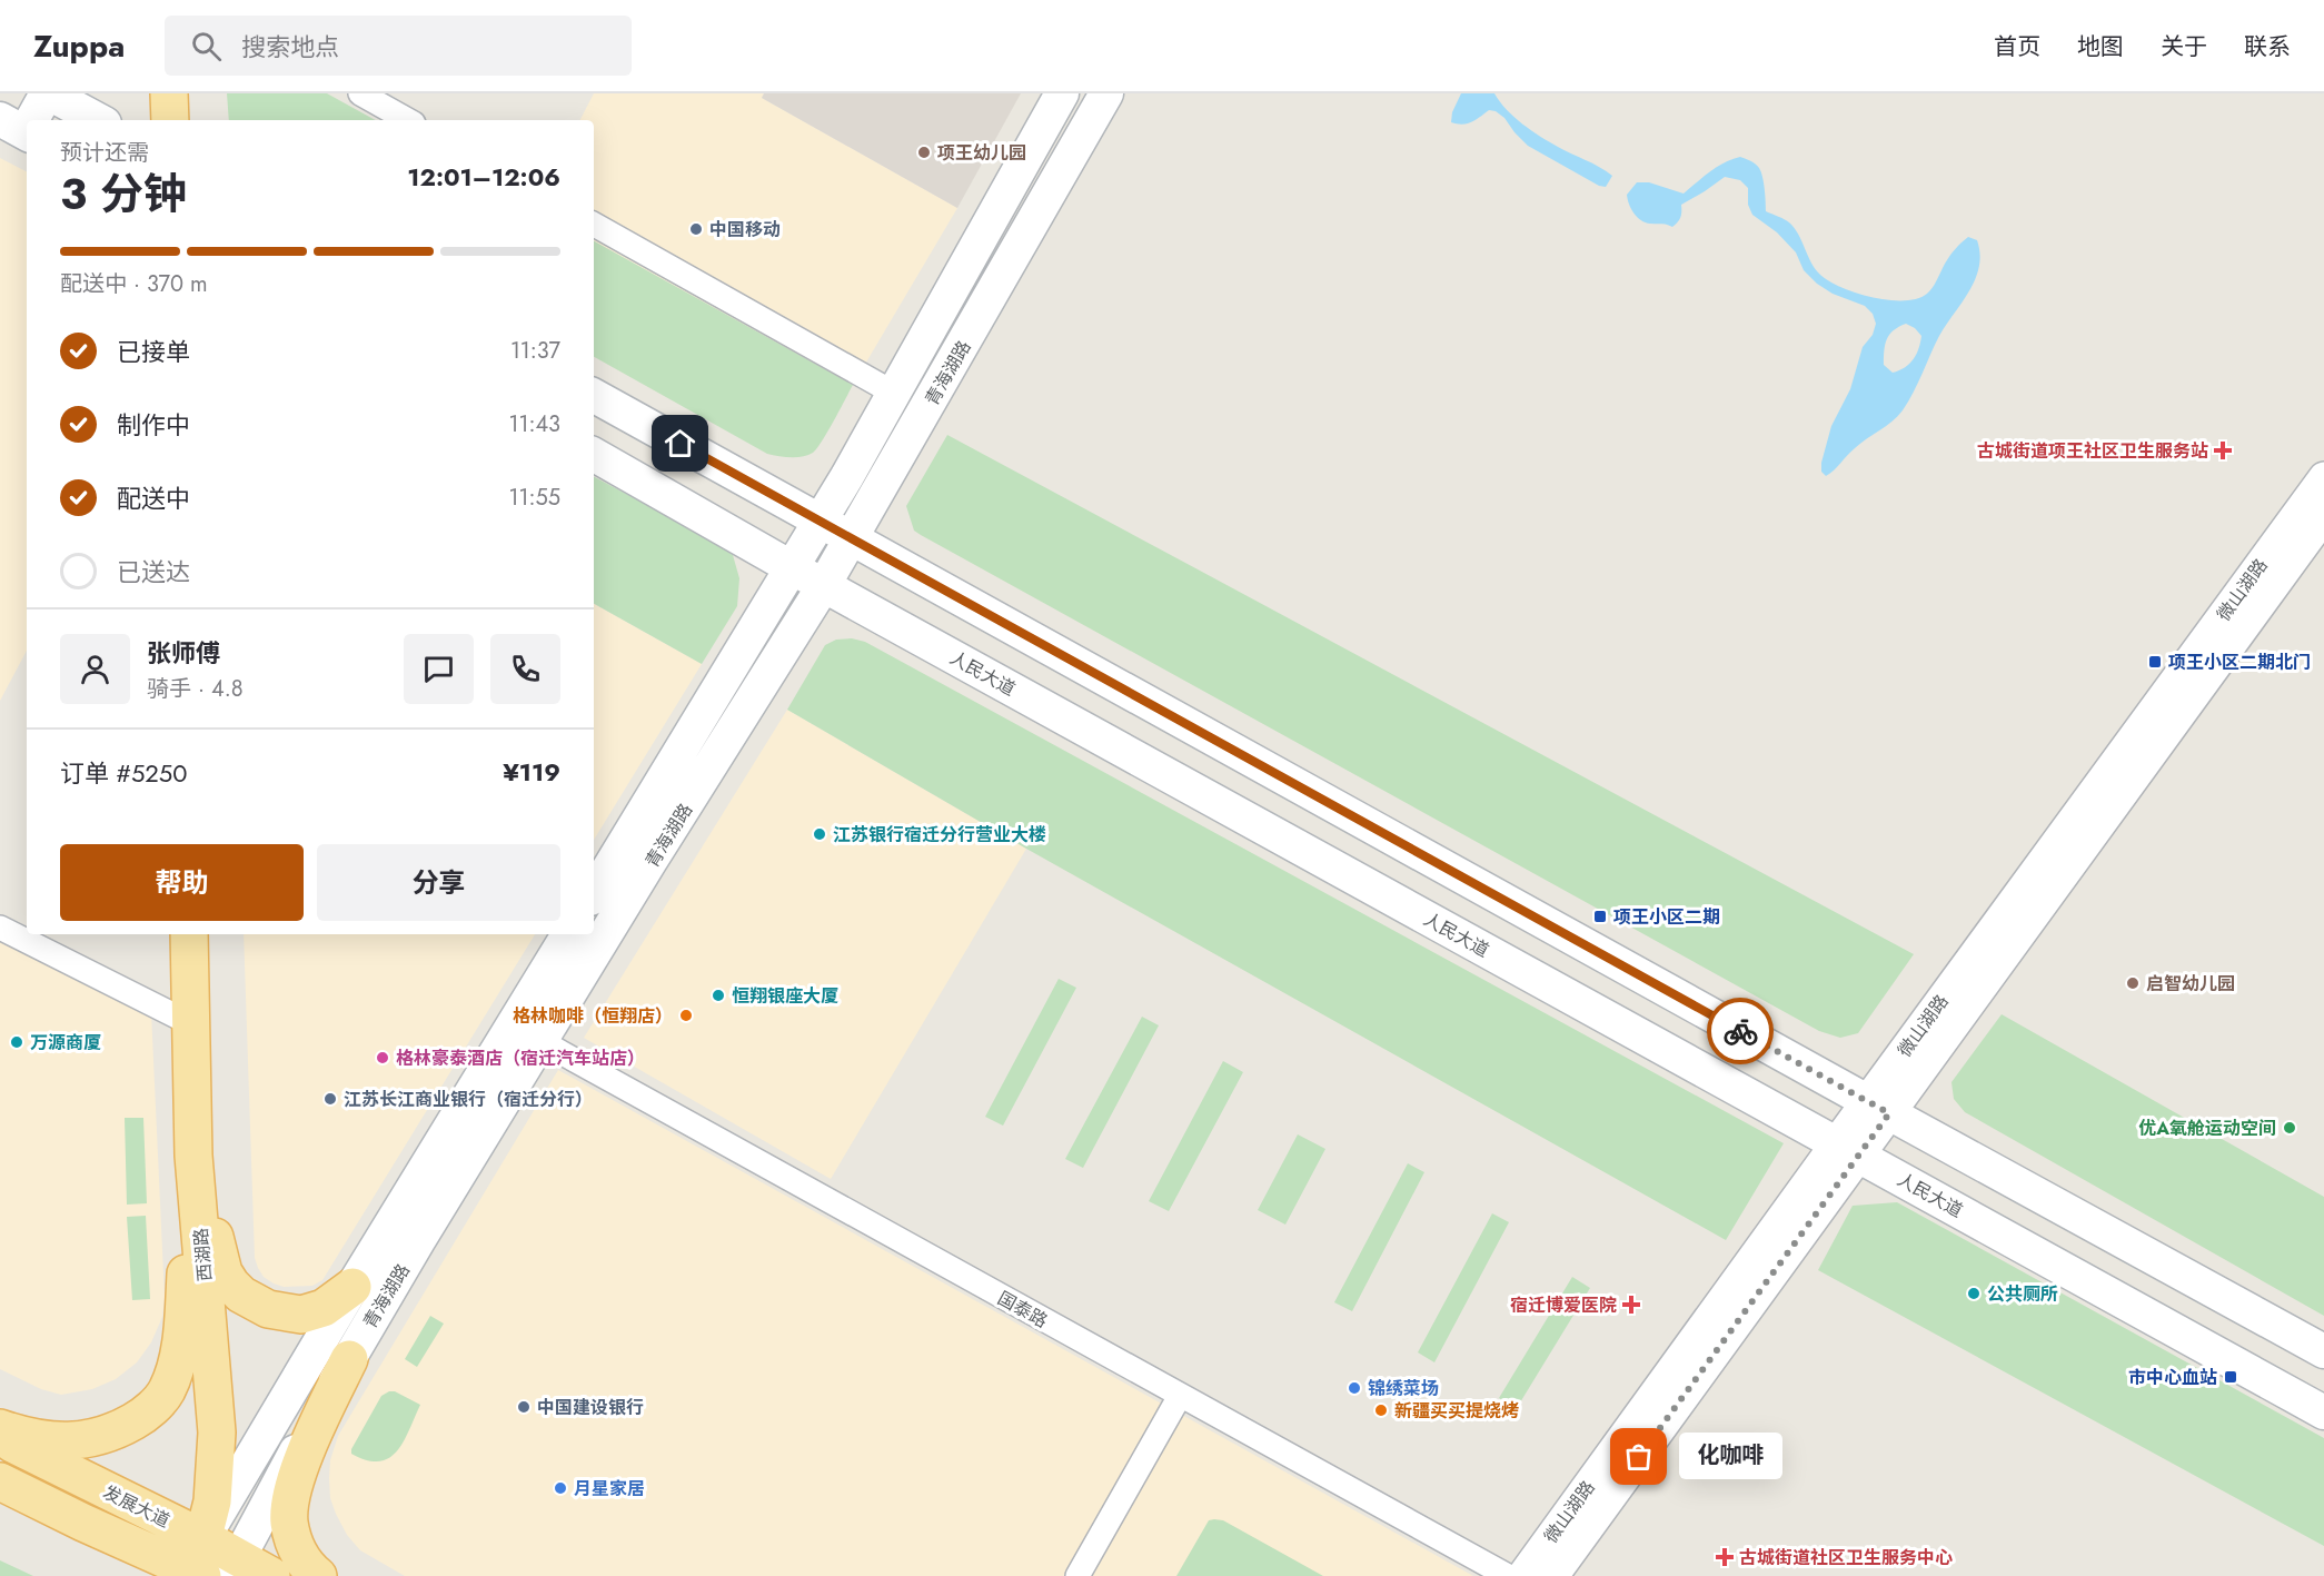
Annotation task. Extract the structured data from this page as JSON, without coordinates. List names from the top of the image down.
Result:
{
  "streets": {
    "main road": [
      "青海湖路",
      "人民大道",
      "西湖路",
      "发展大道"
    ],
    "street": ["微山湖路", "国泰路"]
  },
  "crossings": [
    ["青海湖路", "人民大道"],
    ["青海湖路", "西湖路"],
    ["青海湖路", "国泰路"],
    ["青海湖路", "发展大道"],
    ["微山湖路", "人民大道"],
    ["西湖路", "发展大道"]
  ],
  "places": {
    "other": [
      "项王幼儿园",
      "中国移动",
      "江苏银行宿迁分行营业大楼",
      "启智幼儿园",
      "恒翔银座大厦",
      "格林咖啡（恒翔店）",
      "万源商厦",
      "格林豪泰酒店（宿迁汽车站店）",
      "江苏长江商业银行（宿迁分行）",
      "优A氧舱运动空间",
      "公共厕所",
      "锦绣菜场",
      "中国建设银行",
      "新疆买买提烧烤",
      "化咖啡",
      "月星家居"
    ],
    "health": ["古城街道项王社区卫生服务站", "宿迁博爱医院", "古城街道社区卫生服务中心"],
    "transit": ["项王小区二期北门", "项王小区二期", "市中心血站"]
  },
  "page": {
    "header": "Zuppa",
    "search": "搜索地点",
    "nav": [
      "首页",
      "地图",
      "关于",
      "联系"
    ],
    "heading": ["3 分钟", "预计还需", "12:01–12:06"],
    "panel": [
      "张师傅",
      "骑手 · 4.8",
      "订单 #5250",
      "¥119"
    ],
    "bar": "配送中 · 370 m",
    "list": [
      ["已接单", "11:37"],
      ["制作中", "11:43"],
      ["配送中", "11:55"],
      "已送达"
    ],
    "buttons": ["帮助", "分享"],
    "bubble": "化咖啡"
  }
}
